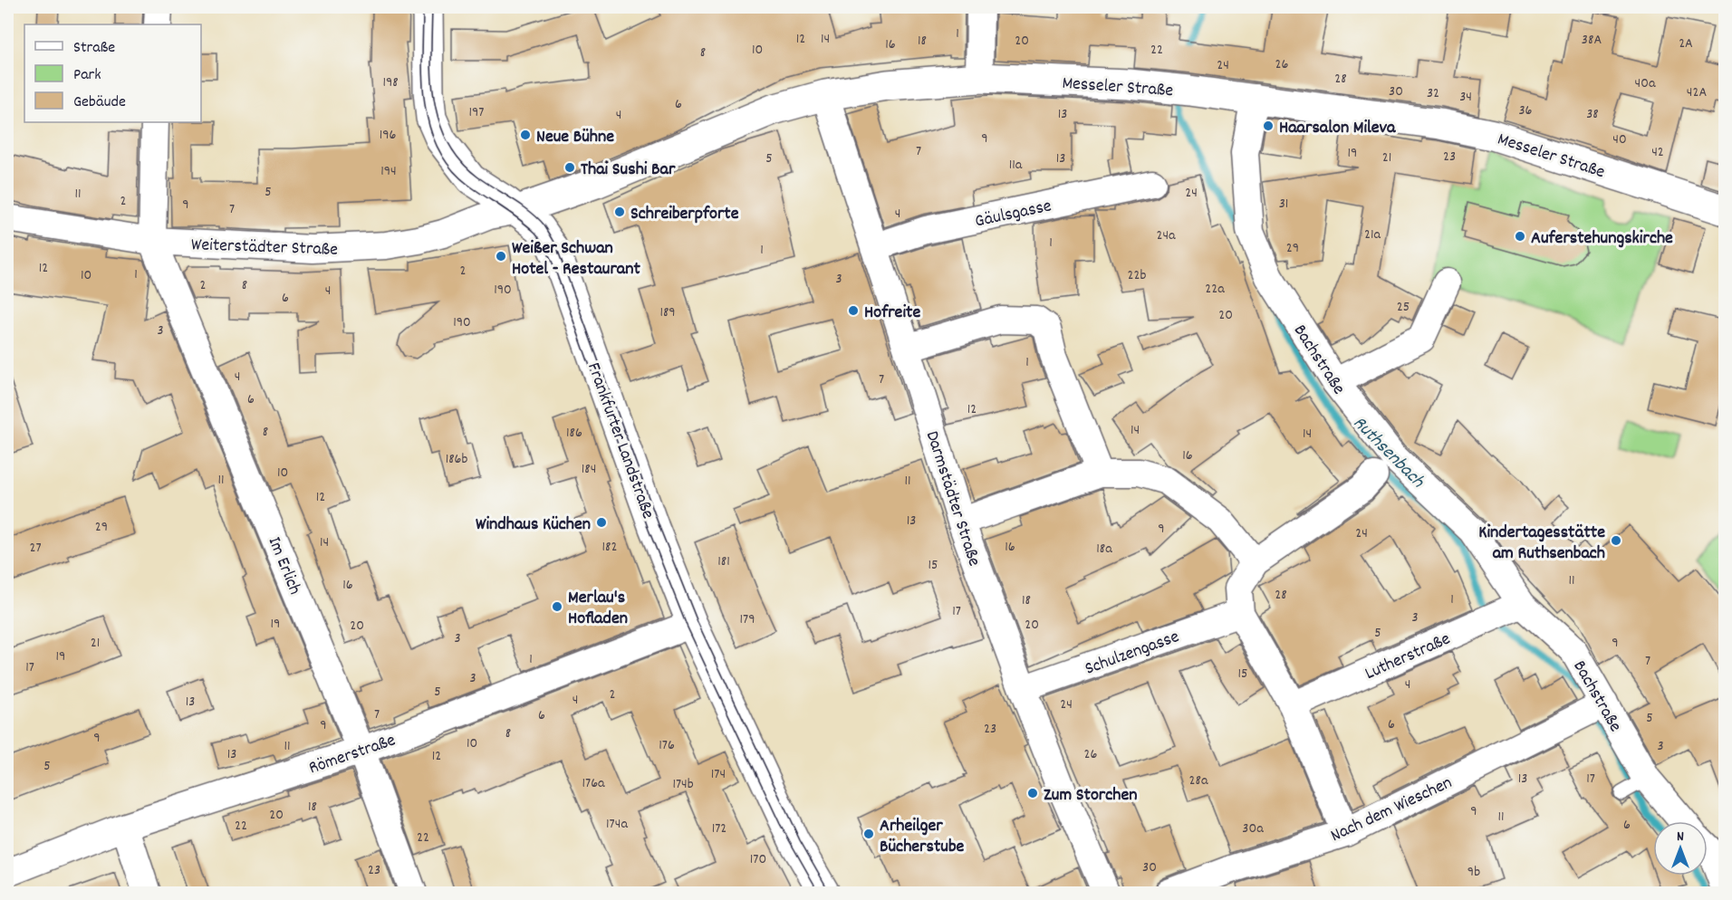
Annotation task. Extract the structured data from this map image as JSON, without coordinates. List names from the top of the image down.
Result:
{
  "streets": {
    "street": [
      "Messeler Straße",
      "Gäulsgasse",
      "Weiterstädter Straße",
      "Bachstraße",
      "Frankfurter Landstraße",
      "Darmstädter Straße",
      "Im Erlich",
      "Schulzengasse",
      "Lutherstraße",
      "Römerstraße",
      "Nach dem Wieschen"
    ]
  },
  "crossings": [
    ["Messeler Straße", "Weiterstädter Straße"],
    ["Messeler Straße", "Bachstraße"],
    ["Messeler Straße", "Frankfurter Landstraße"],
    ["Messeler Straße", "Darmstädter Straße"],
    ["Gäulsgasse", "Darmstädter Straße"],
    ["Weiterstädter Straße", "Frankfurter Landstraße"],
    ["Weiterstädter Straße", "Im Erlich"],
    ["Bachstraße", "Lutherstraße"],
    ["Bachstraße", "Nach dem Wieschen"],
    ["Frankfurter Landstraße", "Römerstraße"],
    ["Darmstädter Straße", "Schulzengasse"],
    ["Im Erlich", "Römerstraße"]
  ],
  "water": ["Ruthsenbach"],
  "places": [
    "Haarsalon Mileva",
    "Neue Bühne",
    "Thai Sushi Bar",
    "Schreiberpforte",
    "Auferstehungskirche",
    "Weißer Schwan Hotel - Restaurant",
    "Hofreite",
    "Windhaus Küchen",
    "Kindertagesstätte am Ruthsenbach",
    "Merlau's Hofladen",
    "Zum Storchen",
    "Arheilger Bücherstube"
  ],
  "house_numbers": [
    "1",
    "12",
    "14",
    "38A",
    "18",
    "20",
    "2A",
    "16",
    "10",
    "22",
    "8",
    "26",
    "24",
    "28",
    "198",
    "40a",
    "30",
    "42A",
    "32",
    "34",
    "6",
    "36",
    "197",
    "13",
    "38",
    "4",
    "196",
    "9",
    "40",
    "7",
    "42",
    "19",
    "23",
    "21",
    "5",
    "13",
    "11a",
    "194",
    "5",
    "24",
    "11",
    "2",
    "31",
    "9",
    "7",
    "4",
    "21a",
    "24a",
    "1",
    "29",
    "1",
    "12",
    "2",
    "1",
    "10",
    "22b",
    "3",
    "2",
    "8",
    "22a",
    "190",
    "4",
    "6",
    "25",
    "189",
    "20",
    "190",
    "3",
    "1",
    "4",
    "7",
    "6",
    "12",
    "14",
    "8",
    "186",
    "14",
    "16",
    "186b",
    "184",
    "10",
    "11",
    "11",
    "12",
    "13",
    "29",
    "9",
    "24",
    "14",
    "182",
    "16",
    "27",
    "18a",
    "181",
    "15",
    "11",
    "16",
    "28",
    "1",
    "18",
    "17",
    "3",
    "179",
    "19",
    "20",
    "20",
    "5",
    "3",
    "21",
    "9",
    "19",
    "1",
    "7",
    "17",
    "15",
    "3",
    "4",
    "5",
    "2",
    "4",
    "13",
    "24",
    "7",
    "6",
    "5",
    "6",
    "9",
    "23",
    "8",
    "9",
    "10",
    "176",
    "11",
    "3",
    "13",
    "26",
    "12",
    "5",
    "174",
    "13",
    "17",
    "28a",
    "176a",
    "174b",
    "18",
    "9",
    "20",
    "11",
    "174a",
    "6",
    "22",
    "172",
    "30a",
    "22",
    "170",
    "30",
    "23",
    "9b"
  ],
  "legend": ["Straße", "Park", "Gebäude"],
  "north": "top"
}
